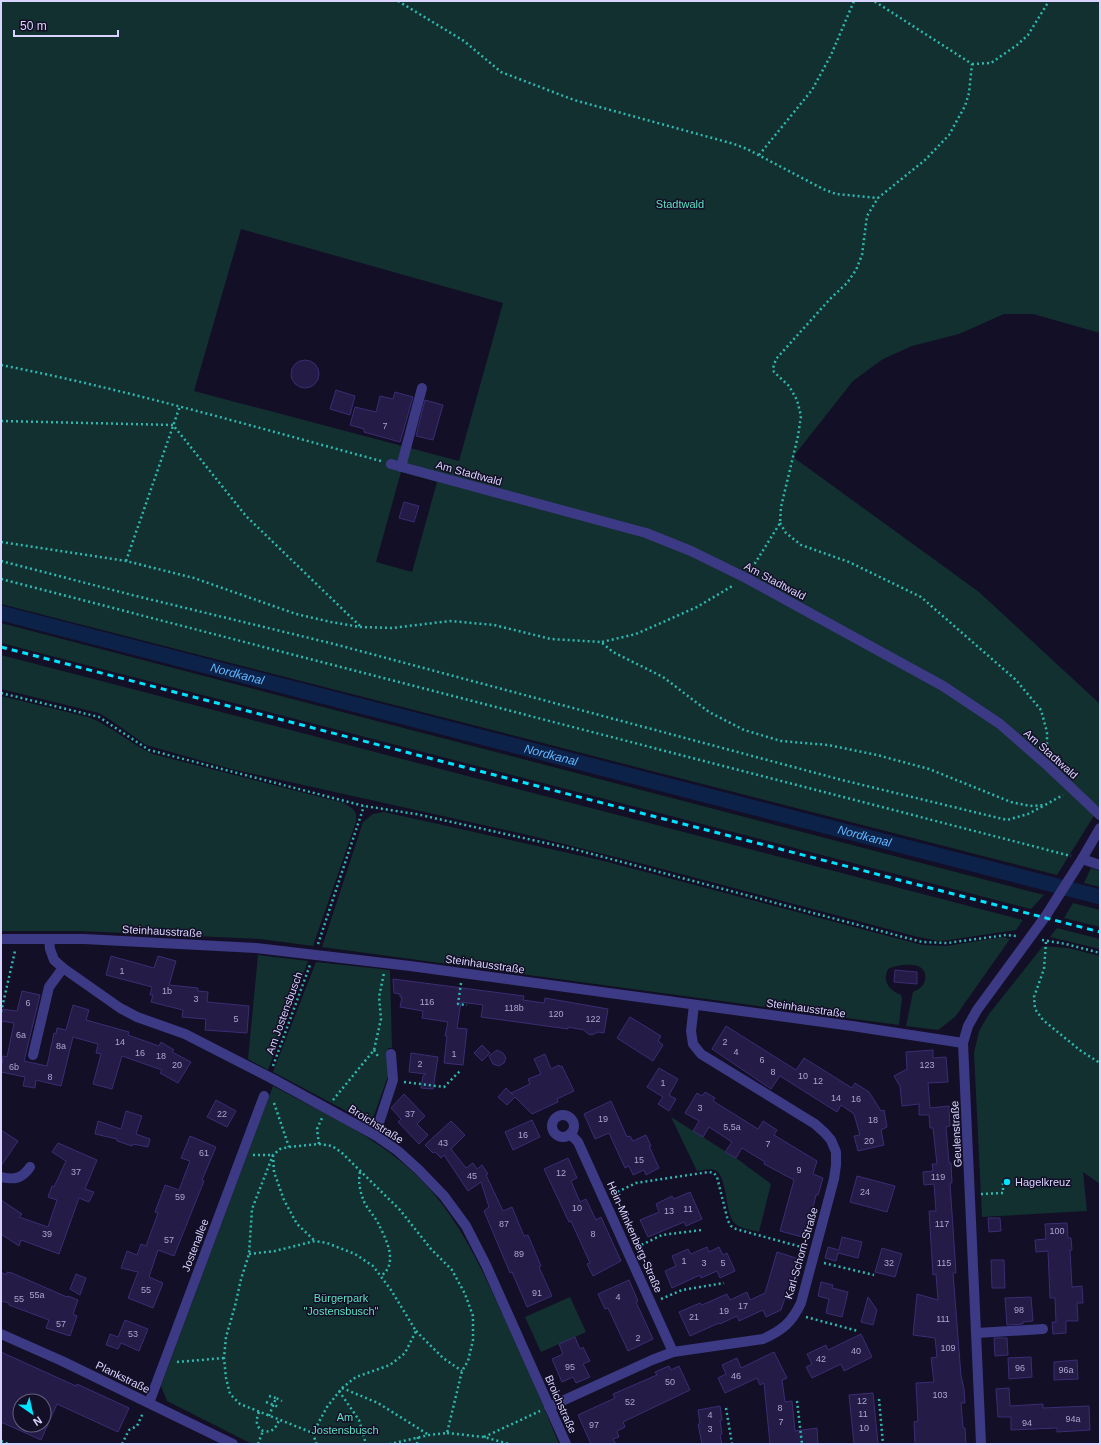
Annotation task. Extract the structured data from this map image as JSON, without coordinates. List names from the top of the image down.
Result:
{
  "streets": {
    "street": [
      "Am Stadtwald",
      "Steinhausstraße",
      "Broichstraße",
      "Geulenstraße",
      "Hein-Minkenberg-Straße",
      "Jostenallee",
      "Karl-Schorn-Straße",
      "Plankstraße"
    ],
    "path": ["Am Jostensbusch"]
  },
  "crossings": [
    ["Steinhausstraße", "Am Jostensbusch"],
    ["Steinhausstraße", "Broichstraße"],
    ["Steinhausstraße", "Geulenstraße"],
    ["Steinhausstraße", "Karl-Schorn-Straße"],
    ["Am Jostensbusch", "Broichstraße"],
    ["Broichstraße", "Karl-Schorn-Straße"],
    ["Hein-Minkenberg-Straße", "Karl-Schorn-Straße"],
    ["Jostenallee", "Plankstraße"]
  ],
  "water": ["Nordkanal"],
  "parks": ["Stadtwald", "Bürgerpark \"Jostensbusch\"", "Am Jostensbusch"],
  "places": ["Hagelkreuz"],
  "house_numbers": [
    "7",
    "1",
    "1b",
    "3",
    "116",
    "6",
    "118b",
    "120",
    "5",
    "122",
    "6a",
    "14",
    "2",
    "8a",
    "4",
    "16",
    "1",
    "18",
    "6",
    "2",
    "20",
    "123",
    "6b",
    "8",
    "10",
    "8",
    "12",
    "1",
    "14",
    "16",
    "3",
    "22",
    "37",
    "19",
    "18",
    "5,5a",
    "16",
    "20",
    "43",
    "7",
    "61",
    "15",
    "9",
    "37",
    "12",
    "45",
    "119",
    "24",
    "59",
    "10",
    "11",
    "13",
    "87",
    "117",
    "100",
    "39",
    "8",
    "57",
    "89",
    "1",
    "3",
    "5",
    "32",
    "115",
    "55",
    "91",
    "55a",
    "4",
    "55",
    "17",
    "98",
    "19",
    "21",
    "111",
    "57",
    "53",
    "2",
    "109",
    "40",
    "42",
    "95",
    "96",
    "96a",
    "46",
    "50",
    "103",
    "12",
    "52",
    "8",
    "11",
    "4",
    "94a",
    "7",
    "94",
    "97",
    "10",
    "3"
  ],
  "scale_bar": "50 m",
  "north": "bottom right"
}
